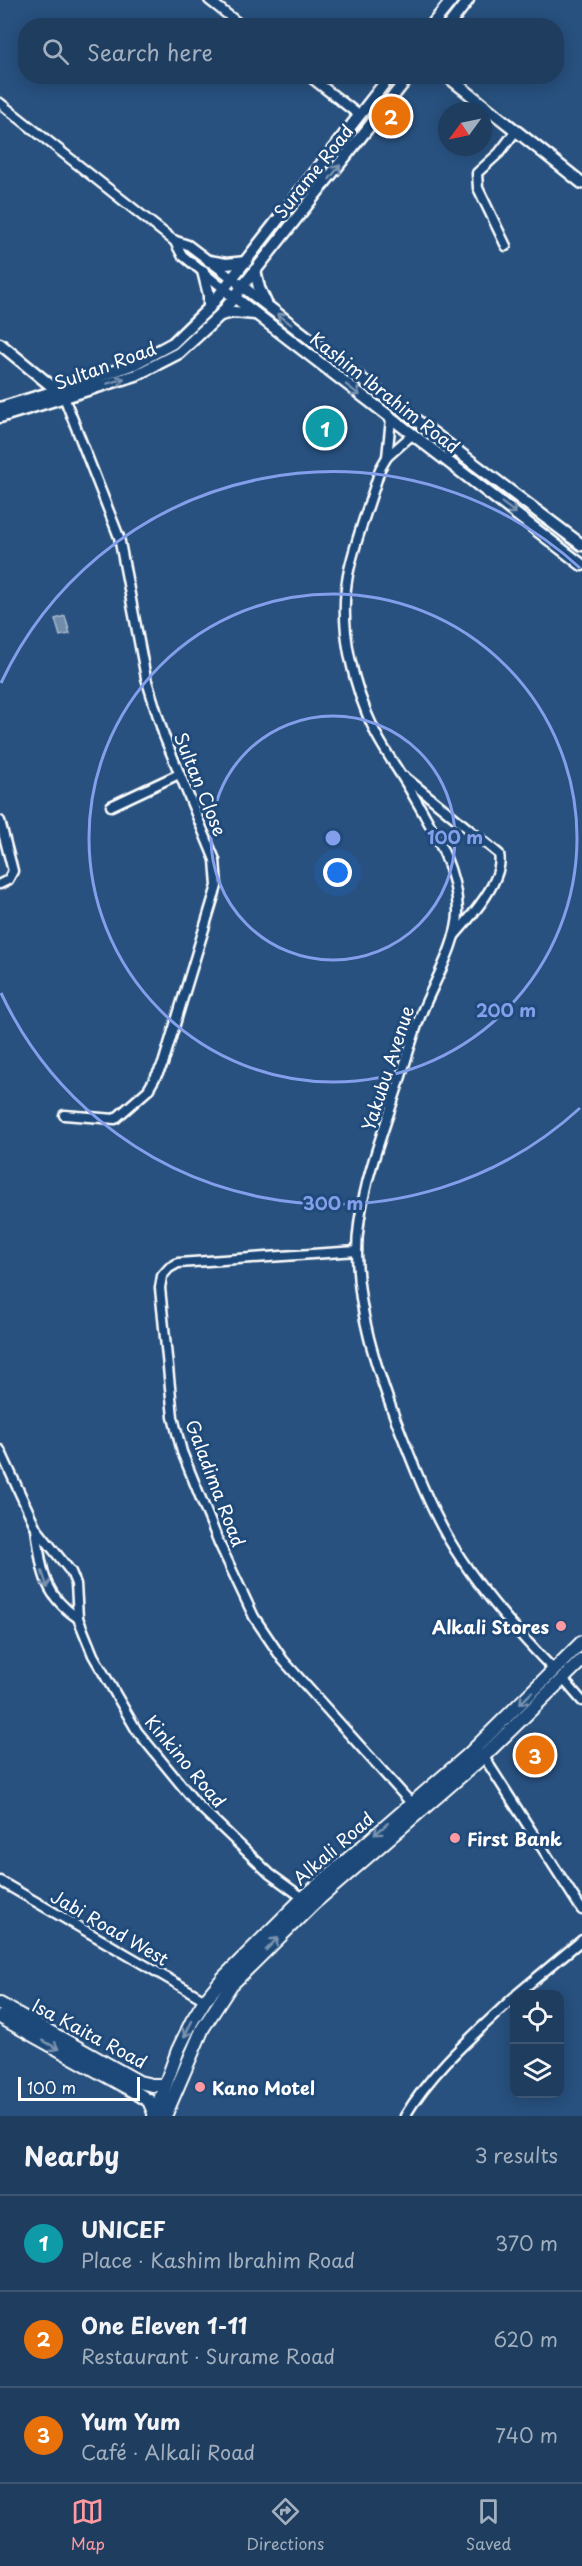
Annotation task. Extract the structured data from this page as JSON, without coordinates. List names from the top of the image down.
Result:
{
  "streets": {
    "main road": ["Alkali Road", "Isa Kaita Road"],
    "street": [
      "Surame Road",
      "Sultan Road",
      "Kashim Ibrahim Road",
      "Sultan Close",
      "Yakubu Avenue",
      "Galadima Road",
      "Kinkino Road",
      "Jabi Road West"
    ]
  },
  "crossings": [
    ["Surame Road", "Sultan Road"],
    ["Surame Road", "Kashim Ibrahim Road"],
    ["Sultan Road", "Kashim Ibrahim Road"],
    ["Sultan Road", "Sultan Close"],
    ["Kashim Ibrahim Road", "Yakubu Avenue"],
    ["Yakubu Avenue", "Galadima Road"],
    ["Yakubu Avenue", "Alkali Road"],
    ["Galadima Road", "Alkali Road"],
    ["Kinkino Road", "Alkali Road"],
    ["Alkali Road", "Jabi Road West"],
    ["Alkali Road", "Isa Kaita Road"]
  ],
  "places": ["Alkali Stores", "First Bank", "Kano Motel"],
  "scale_bar": "100 m",
  "north": "bottom left",
  "page": {
    "search": "Search here",
    "pins": ["2", "1", "3"],
    "scale": "100 m",
    "heading": ["Nearby", "3 results"],
    "list": [
      {
        "mark": "1",
        "name": "UNICEF",
        "note": "Place · Kashim Ibrahim Road",
        "value": "370 m"
      },
      {
        "mark": "2",
        "name": "One Eleven 1-11",
        "note": "Restaurant · Surame Road",
        "value": "620 m"
      },
      {
        "mark": "3",
        "name": "Yum Yum",
        "note": "Café · Alkali Road",
        "value": "740 m"
      }
    ],
    "nav": ["Map", "Directions", "Saved"]
  },
  "rings": ["100 m", "200 m", "300 m"]
}
